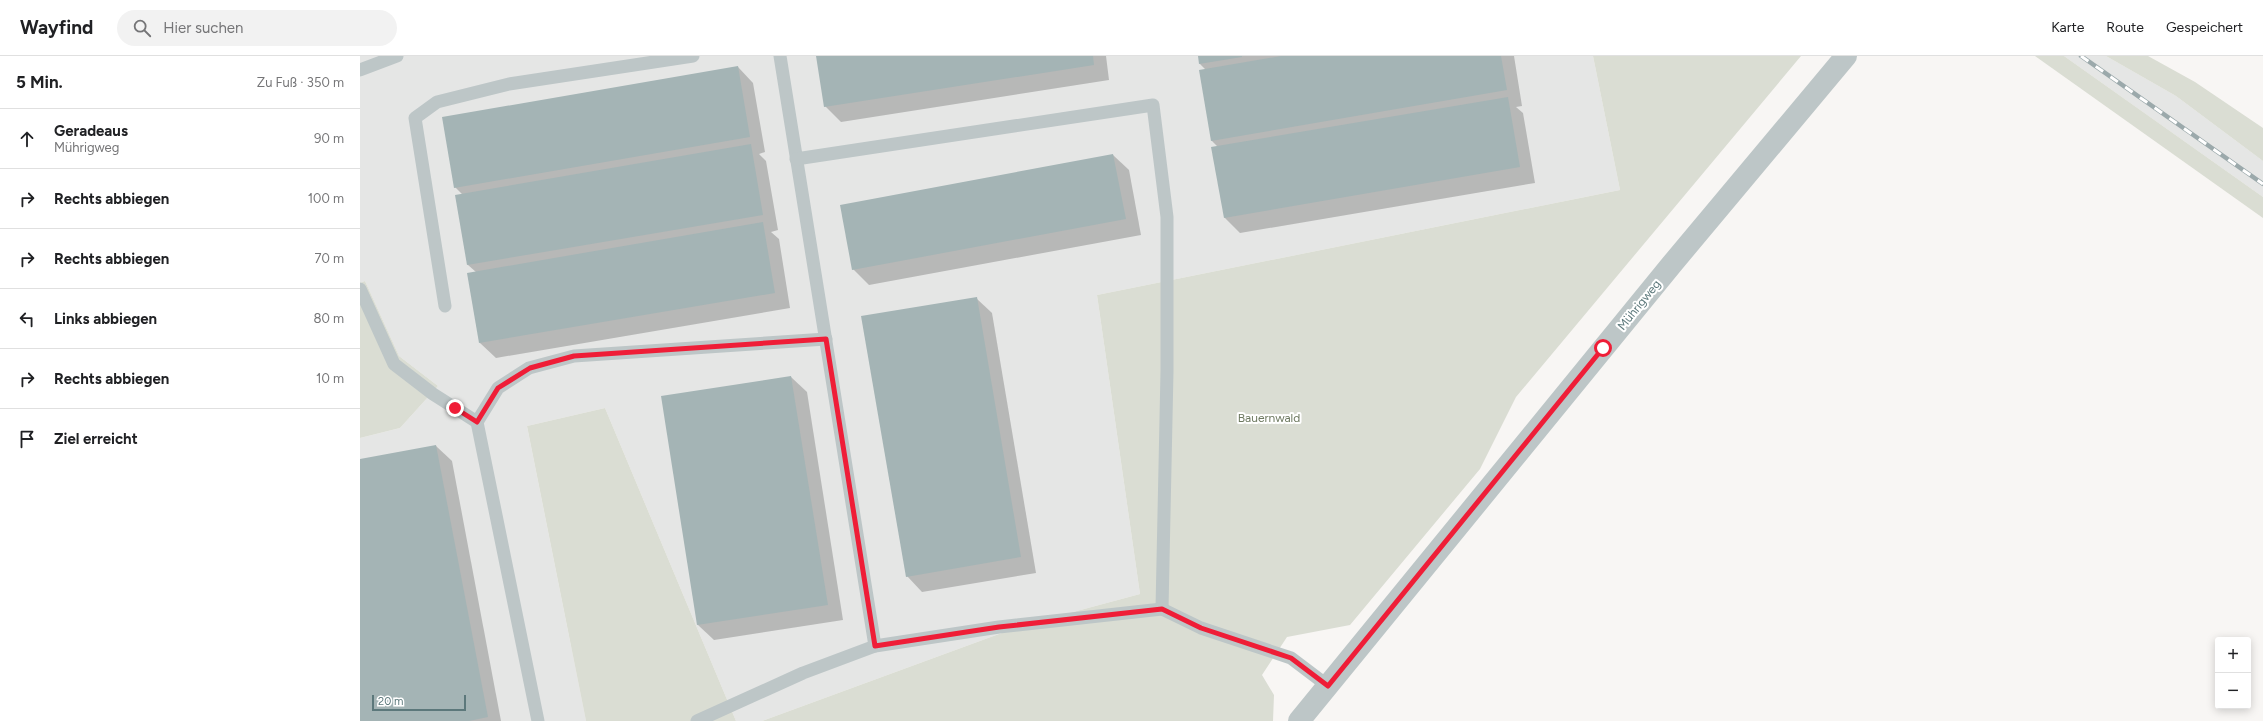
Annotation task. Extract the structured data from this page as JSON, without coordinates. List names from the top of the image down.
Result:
{
  "streets": {
    "street": ["Mührigweg"]
  },
  "parks": ["Bauernwald"],
  "scale_bar": "20 m",
  "page": {
    "header": "Wayfind",
    "search": "Hier suchen",
    "nav": ["Karte", "Route", "Gespeichert"],
    "heading": ["5 Min.", "Zu Fuß · 350 m"],
    "list": [
      ["Geradeaus", "Mührigweg", "90 m"],
      ["Rechts abbiegen", "100 m"],
      ["Rechts abbiegen", "70 m"],
      ["Links abbiegen", "80 m"],
      ["Rechts abbiegen", "10 m"],
      "Ziel erreicht"
    ],
    "map_buttons": ["+", "−"],
    "scale": "20 m"
  }
}
